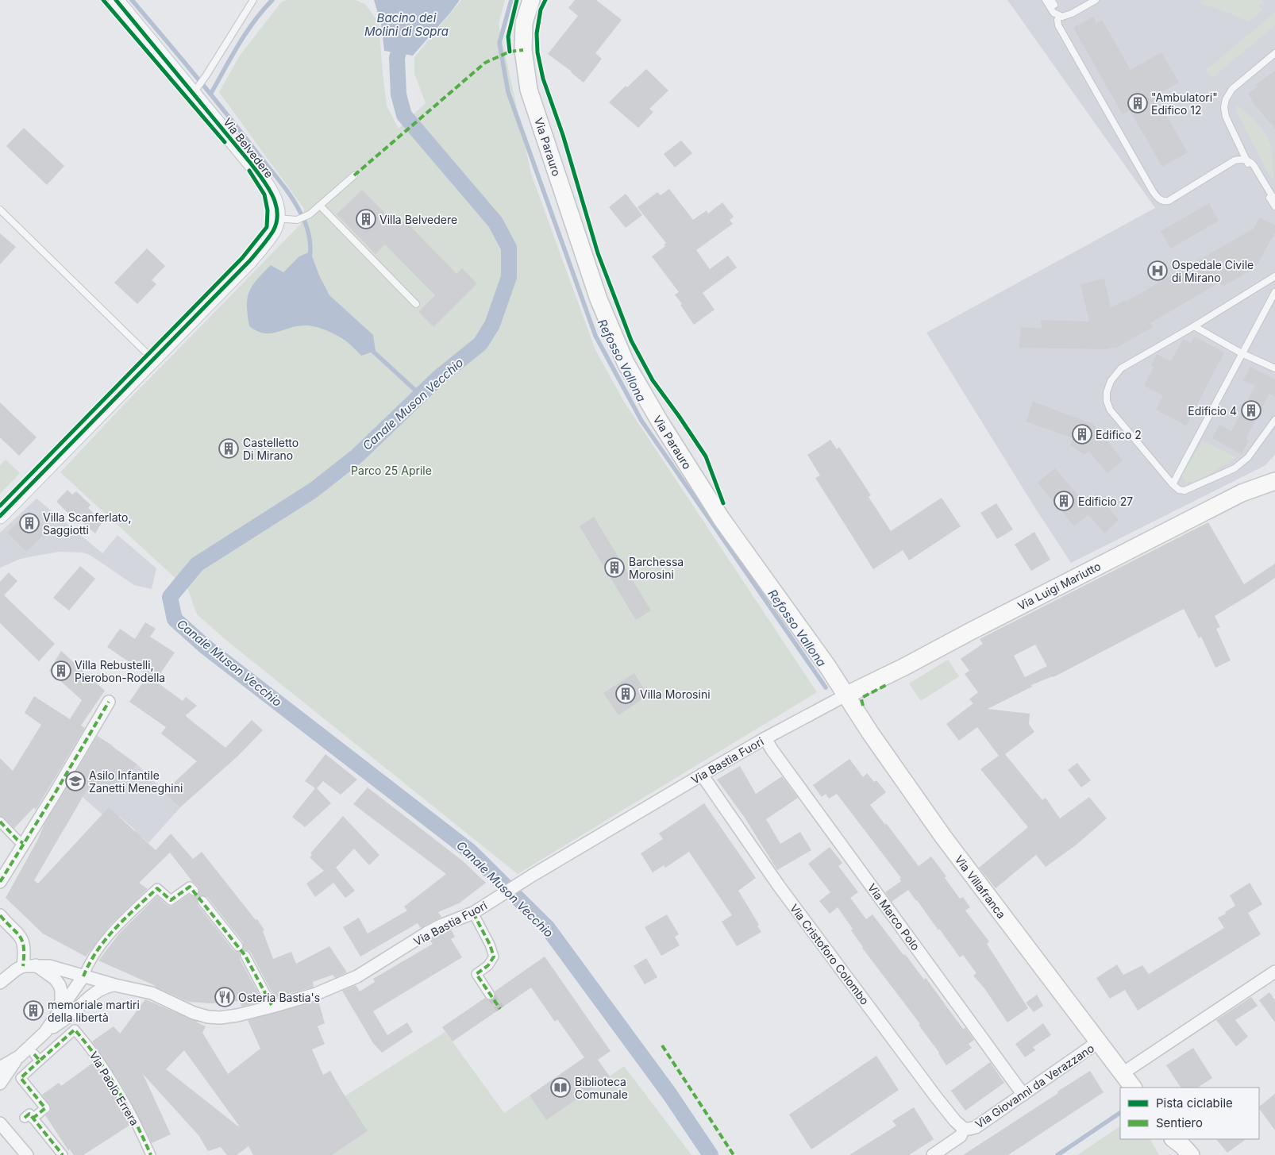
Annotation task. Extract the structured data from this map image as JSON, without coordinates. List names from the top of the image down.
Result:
{
  "streets": {
    "main road": ["Via Parauro", "Via Luigi Mariutto", "Via Villafranca"],
    "street": [
      "Via Belvedere",
      "Via Bastia Fuori",
      "Via Marco Polo",
      "Via Cristoforo Colombo",
      "Via Giovanni da Verazzano",
      "Via Paolo Errera"
    ]
  },
  "crossings": [
    ["Via Parauro", "Via Luigi Mariutto"],
    ["Via Parauro", "Via Bastia Fuori"],
    ["Via Parauro", "Via Villafranca"],
    ["Via Luigi Mariutto", "Via Bastia Fuori"],
    ["Via Luigi Mariutto", "Via Villafranca"],
    ["Via Bastia Fuori", "Via Villafranca"],
    ["Via Bastia Fuori", "Via Marco Polo"],
    ["Via Bastia Fuori", "Via Cristoforo Colombo"],
    ["Via Villafranca", "Via Giovanni da Verazzano"],
    ["Via Marco Polo", "Via Giovanni da Verazzano"],
    ["Via Cristoforo Colombo", "Via Giovanni da Verazzano"]
  ],
  "water": ["Bacino dei Molini di Sopra", "Refosso Vallona", "Canale Muson Vecchio"],
  "parks": ["Parco 25 Aprile"],
  "places": {
    "building": [
      "\"Ambulatori\" Edifico 12",
      "Villa Belvedere",
      "Edificio 4",
      "Edifico 2",
      "Castelletto Di Mirano",
      "Edificio 27",
      "Villa Scanferlato, Saggiotti",
      "Barchessa Morosini",
      "Villa Rebustelli, Pierobon-Rodella",
      "Villa Morosini",
      "memoriale martiri della libertà"
    ],
    "hospital": ["Ospedale Civile di Mirano"],
    "school or university": ["Asilo Infantile Zanetti Meneghini"],
    "restaurant": ["Osteria Bastia's"],
    "library": ["Biblioteca Comunale"]
  },
  "legend": ["Pista ciclabile", "Sentiero"]
}
